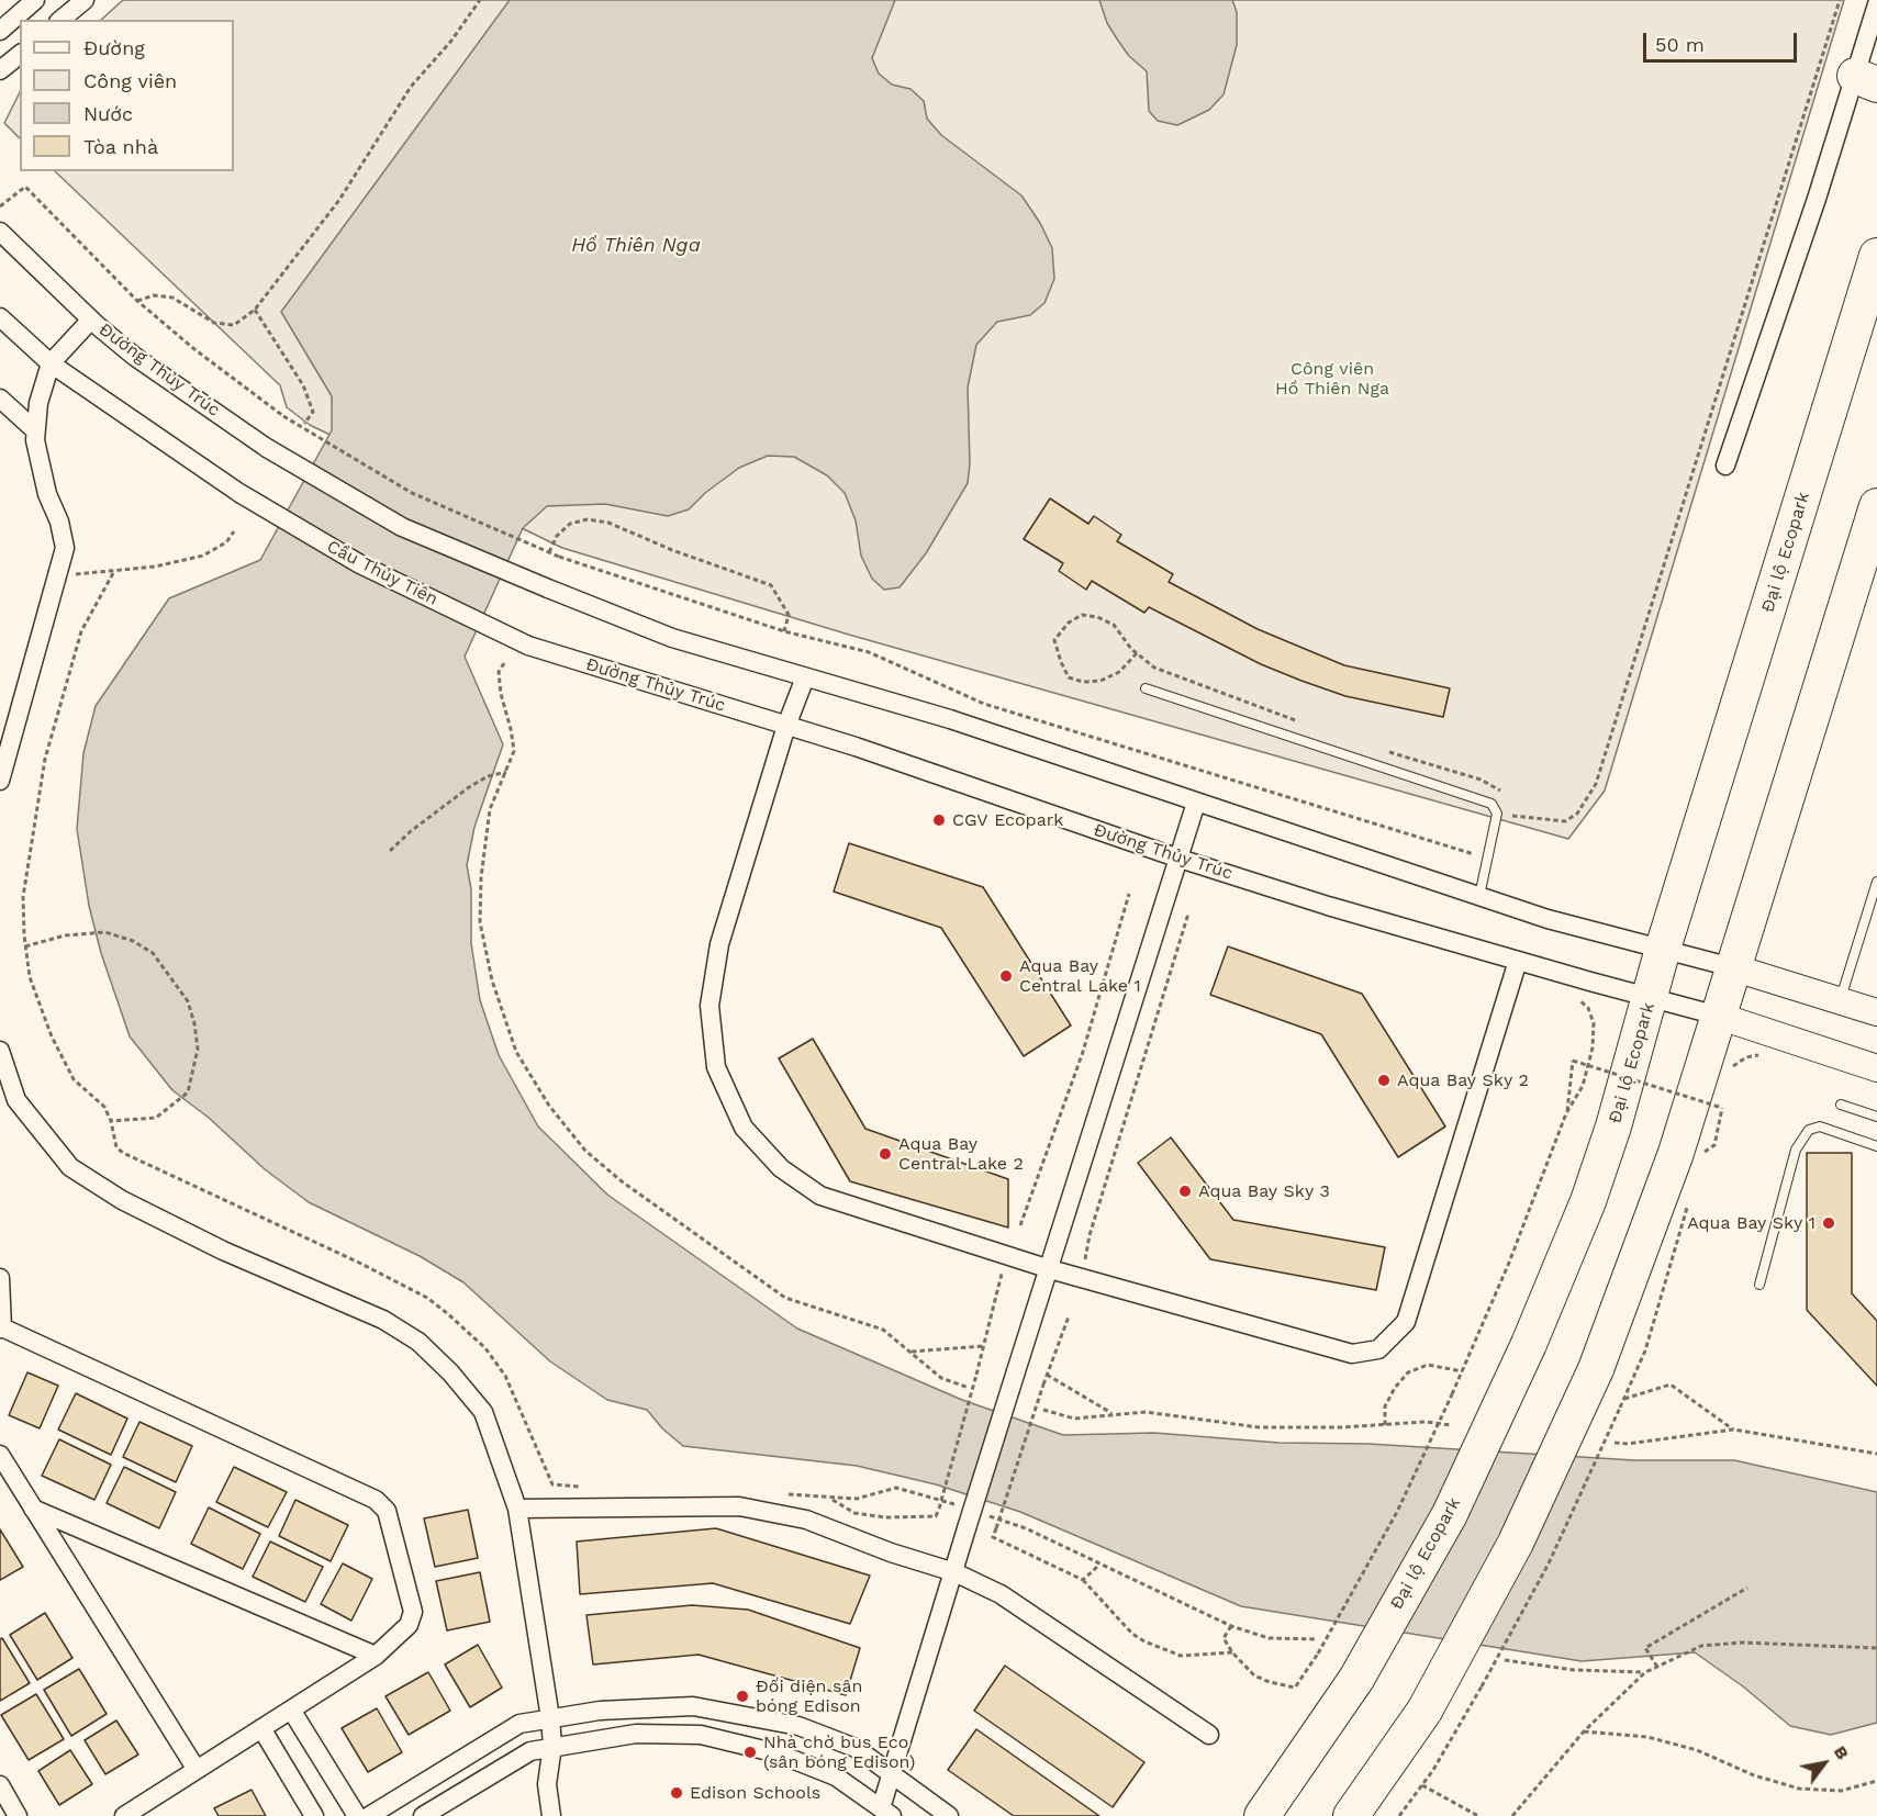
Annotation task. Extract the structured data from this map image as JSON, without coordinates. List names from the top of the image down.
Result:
{
  "streets": {
    "highway": ["Đại lộ Ecopark"],
    "street": ["Đường Thủy Trúc", "Cầu Thủy Tiên"]
  },
  "crossings": [
    ["Đường Thủy Trúc", "Đại lộ Ecopark"],
    ["Đường Thủy Trúc", "Cầu Thủy Tiên"]
  ],
  "water": ["Hồ Thiên Nga"],
  "parks": ["Công viên Hồ Thiên Nga"],
  "places": [
    "CGV Ecopark",
    "Aqua Bay Central Lake 1",
    "Aqua Bay Sky 2",
    "Aqua Bay Central Lake 2",
    "Aqua Bay Sky 3",
    "Aqua Bay Sky 1",
    "Đối diện sân bóng Edison",
    "Nhà chờ bus Eco (sân bóng Edison)",
    "Edison Schools"
  ],
  "legend": [
    "Đường",
    "Công viên",
    "Nước",
    "Tòa nhà"
  ],
  "scale_bar": "50 m",
  "north": "top right"
}
